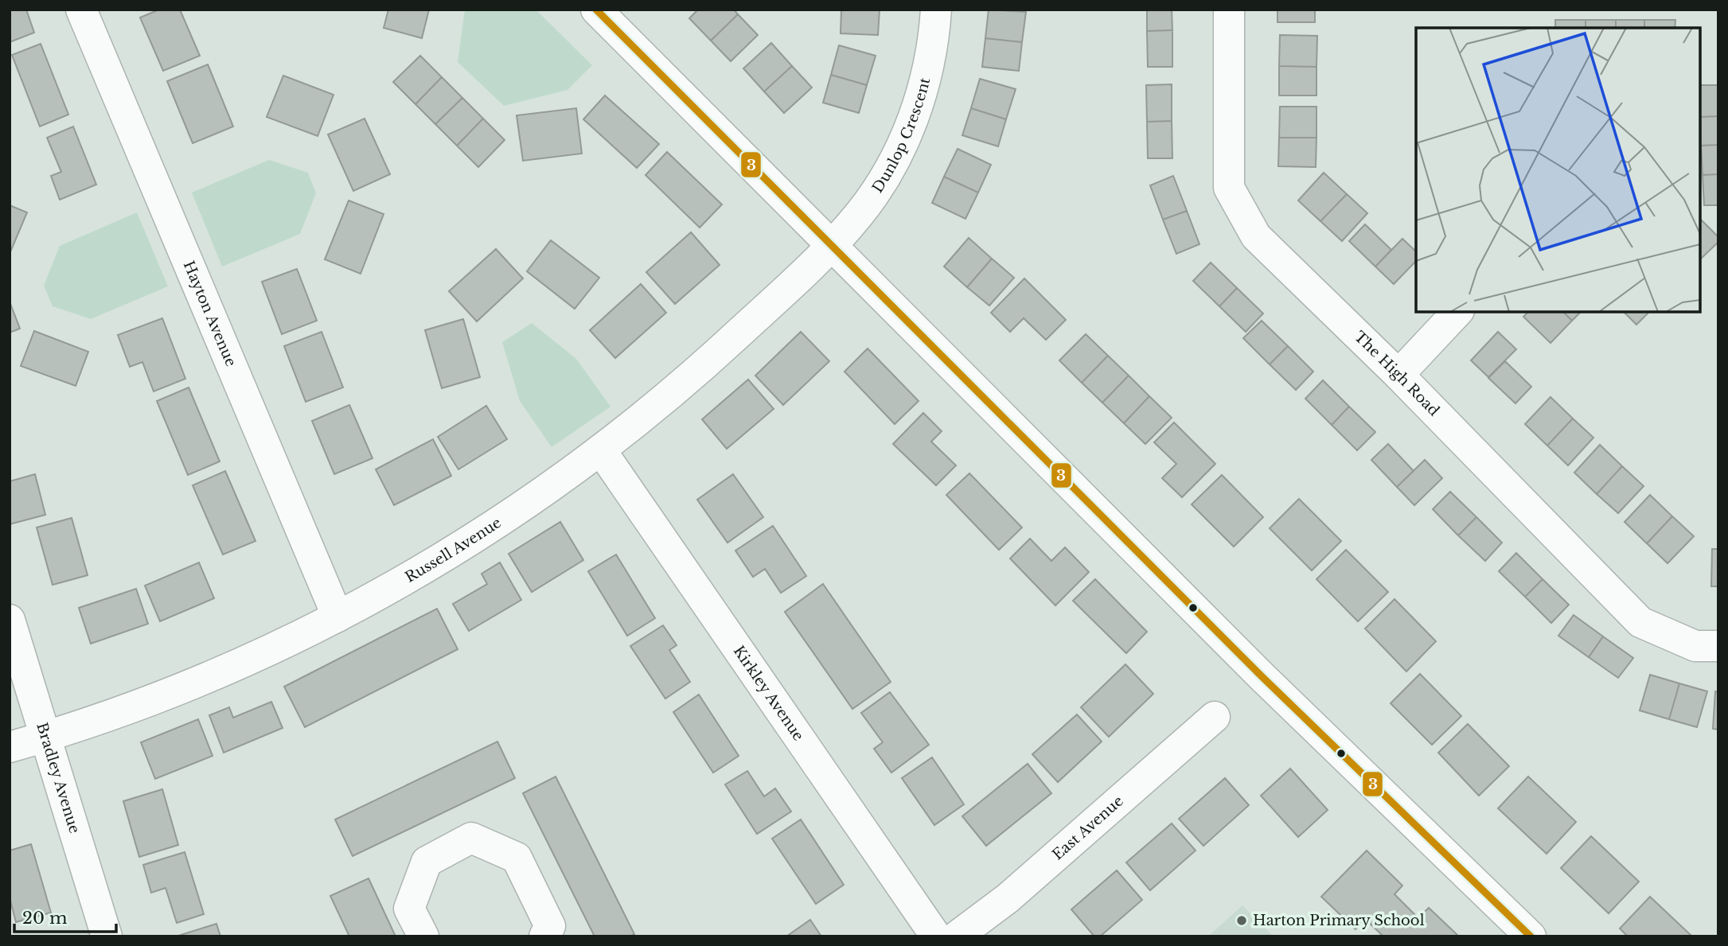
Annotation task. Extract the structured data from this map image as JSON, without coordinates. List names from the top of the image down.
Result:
{
  "streets": {
    "street": [
      "Dunlop Crescent",
      "Hayton Avenue",
      "The High Road",
      "Russell Avenue",
      "Kirkley Avenue",
      "Bradley Avenue",
      "East Avenue"
    ]
  },
  "crossings": [
    ["Dunlop Crescent", "Russell Avenue"],
    ["Hayton Avenue", "Russell Avenue"],
    ["Russell Avenue", "Kirkley Avenue"],
    ["Russell Avenue", "Bradley Avenue"]
  ],
  "places": ["Harton Primary School"],
  "lines": ["transit line 3"],
  "scale_bar": "20 m"
}
